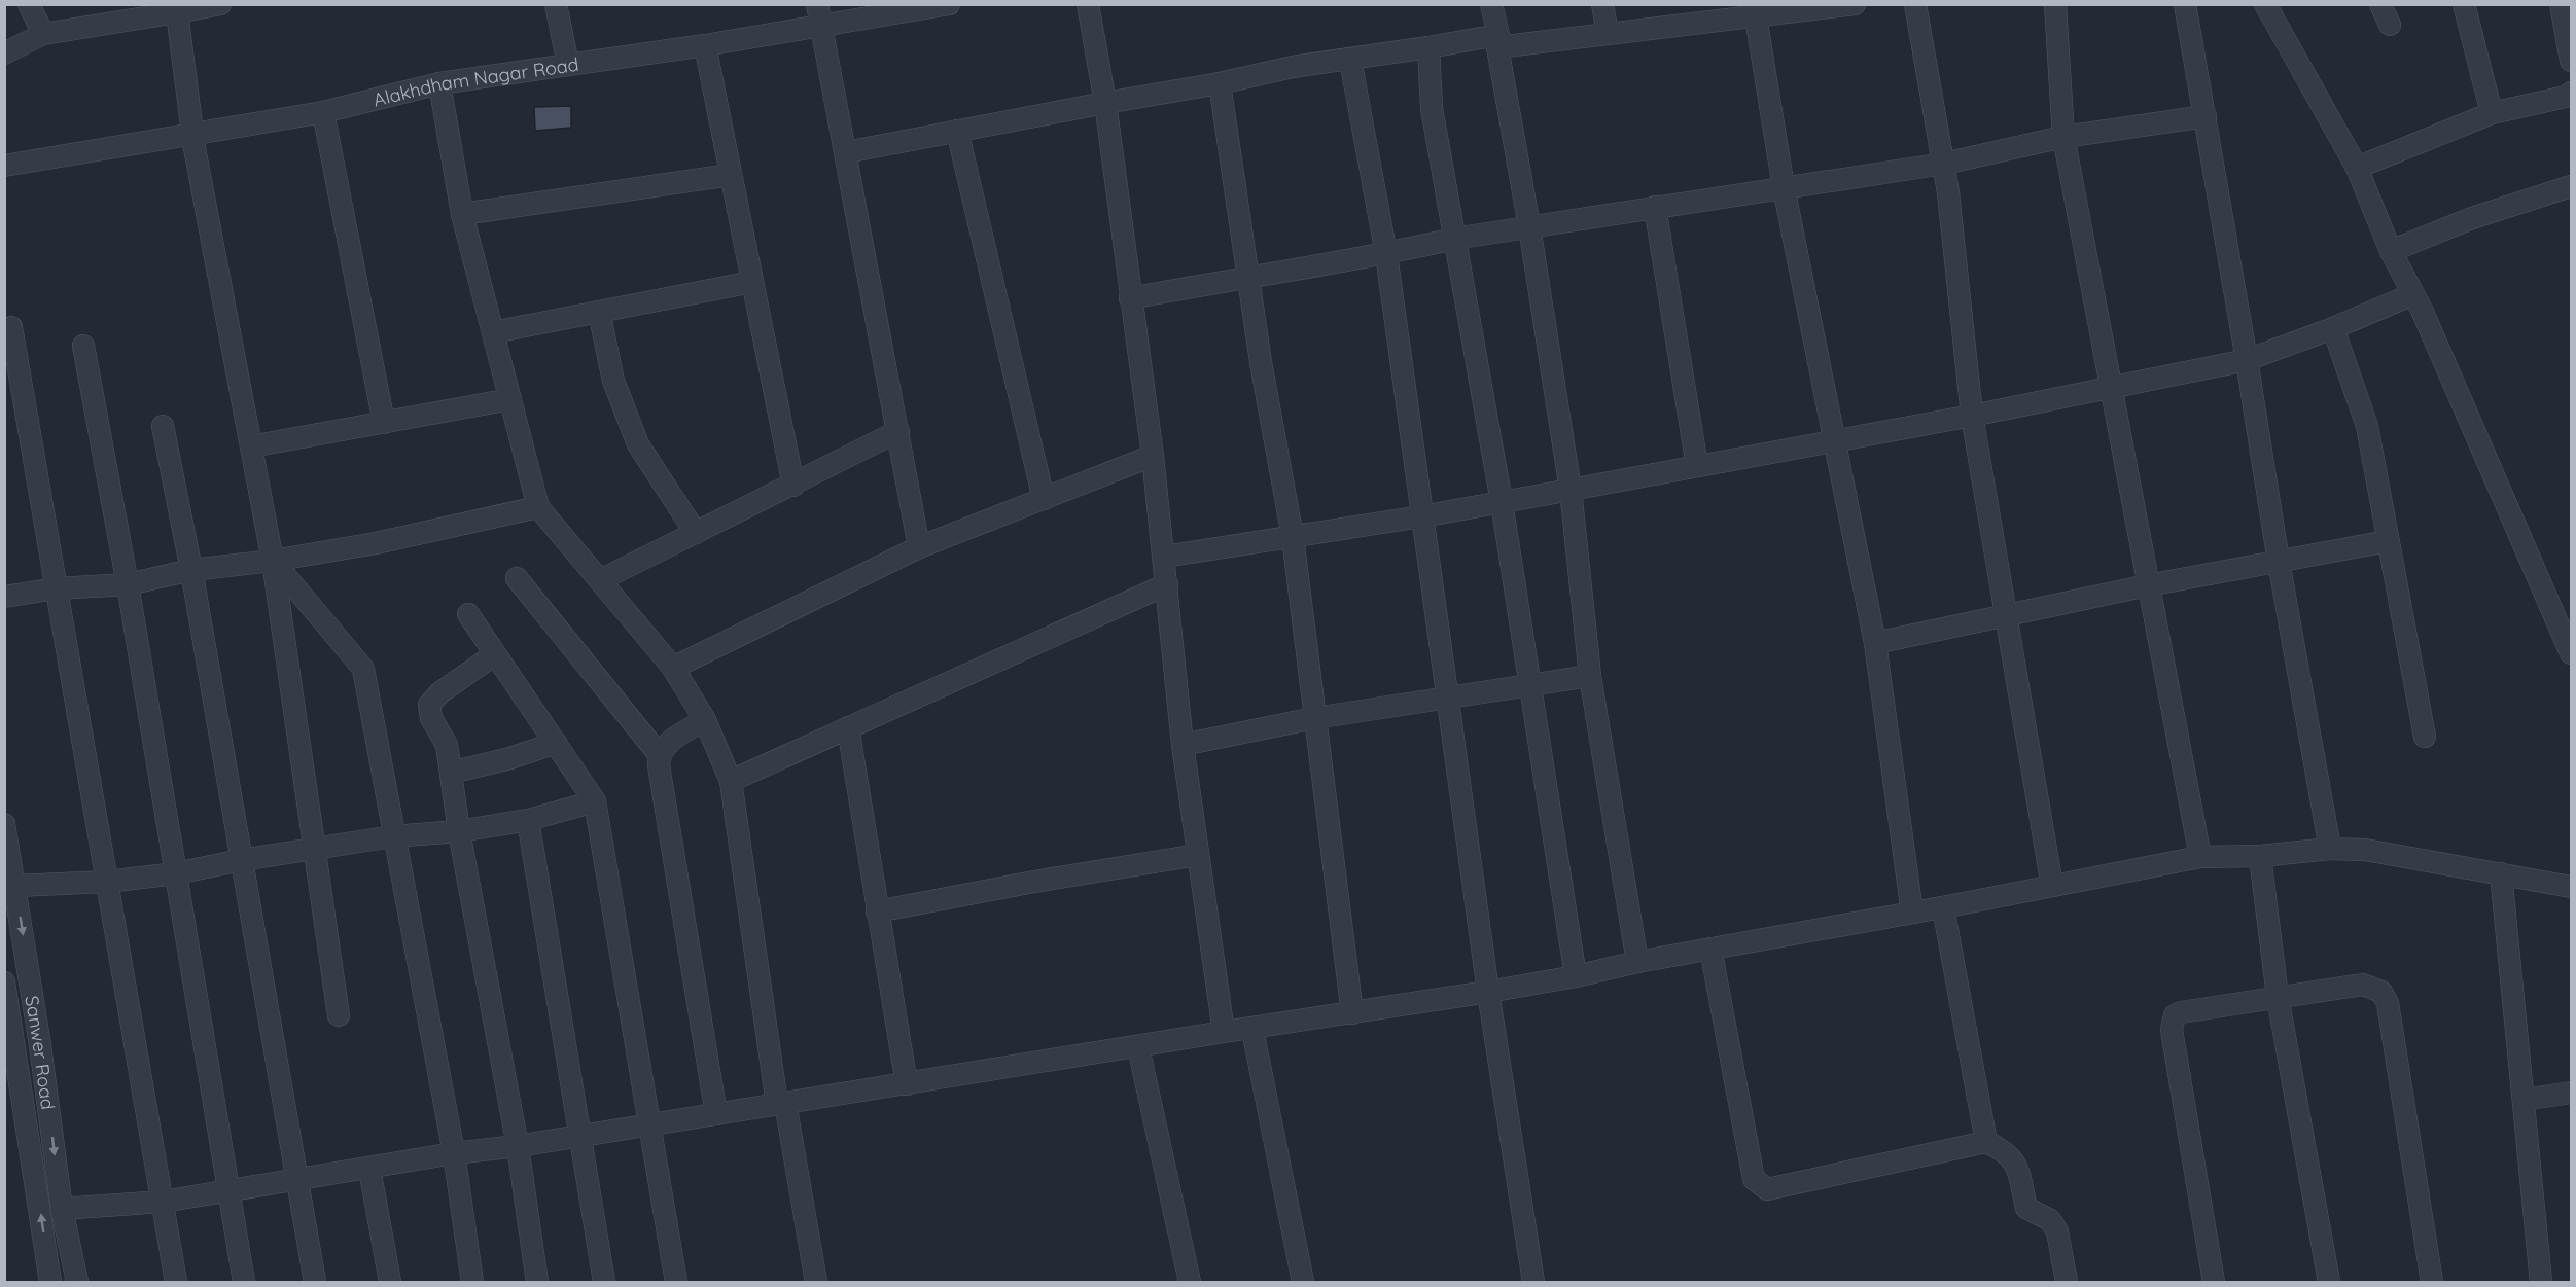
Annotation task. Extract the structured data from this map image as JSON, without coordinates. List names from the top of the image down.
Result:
{
  "streets": {
    "street": ["Alakhdham Nagar Road", "Sanwer Road"]
  }
}
